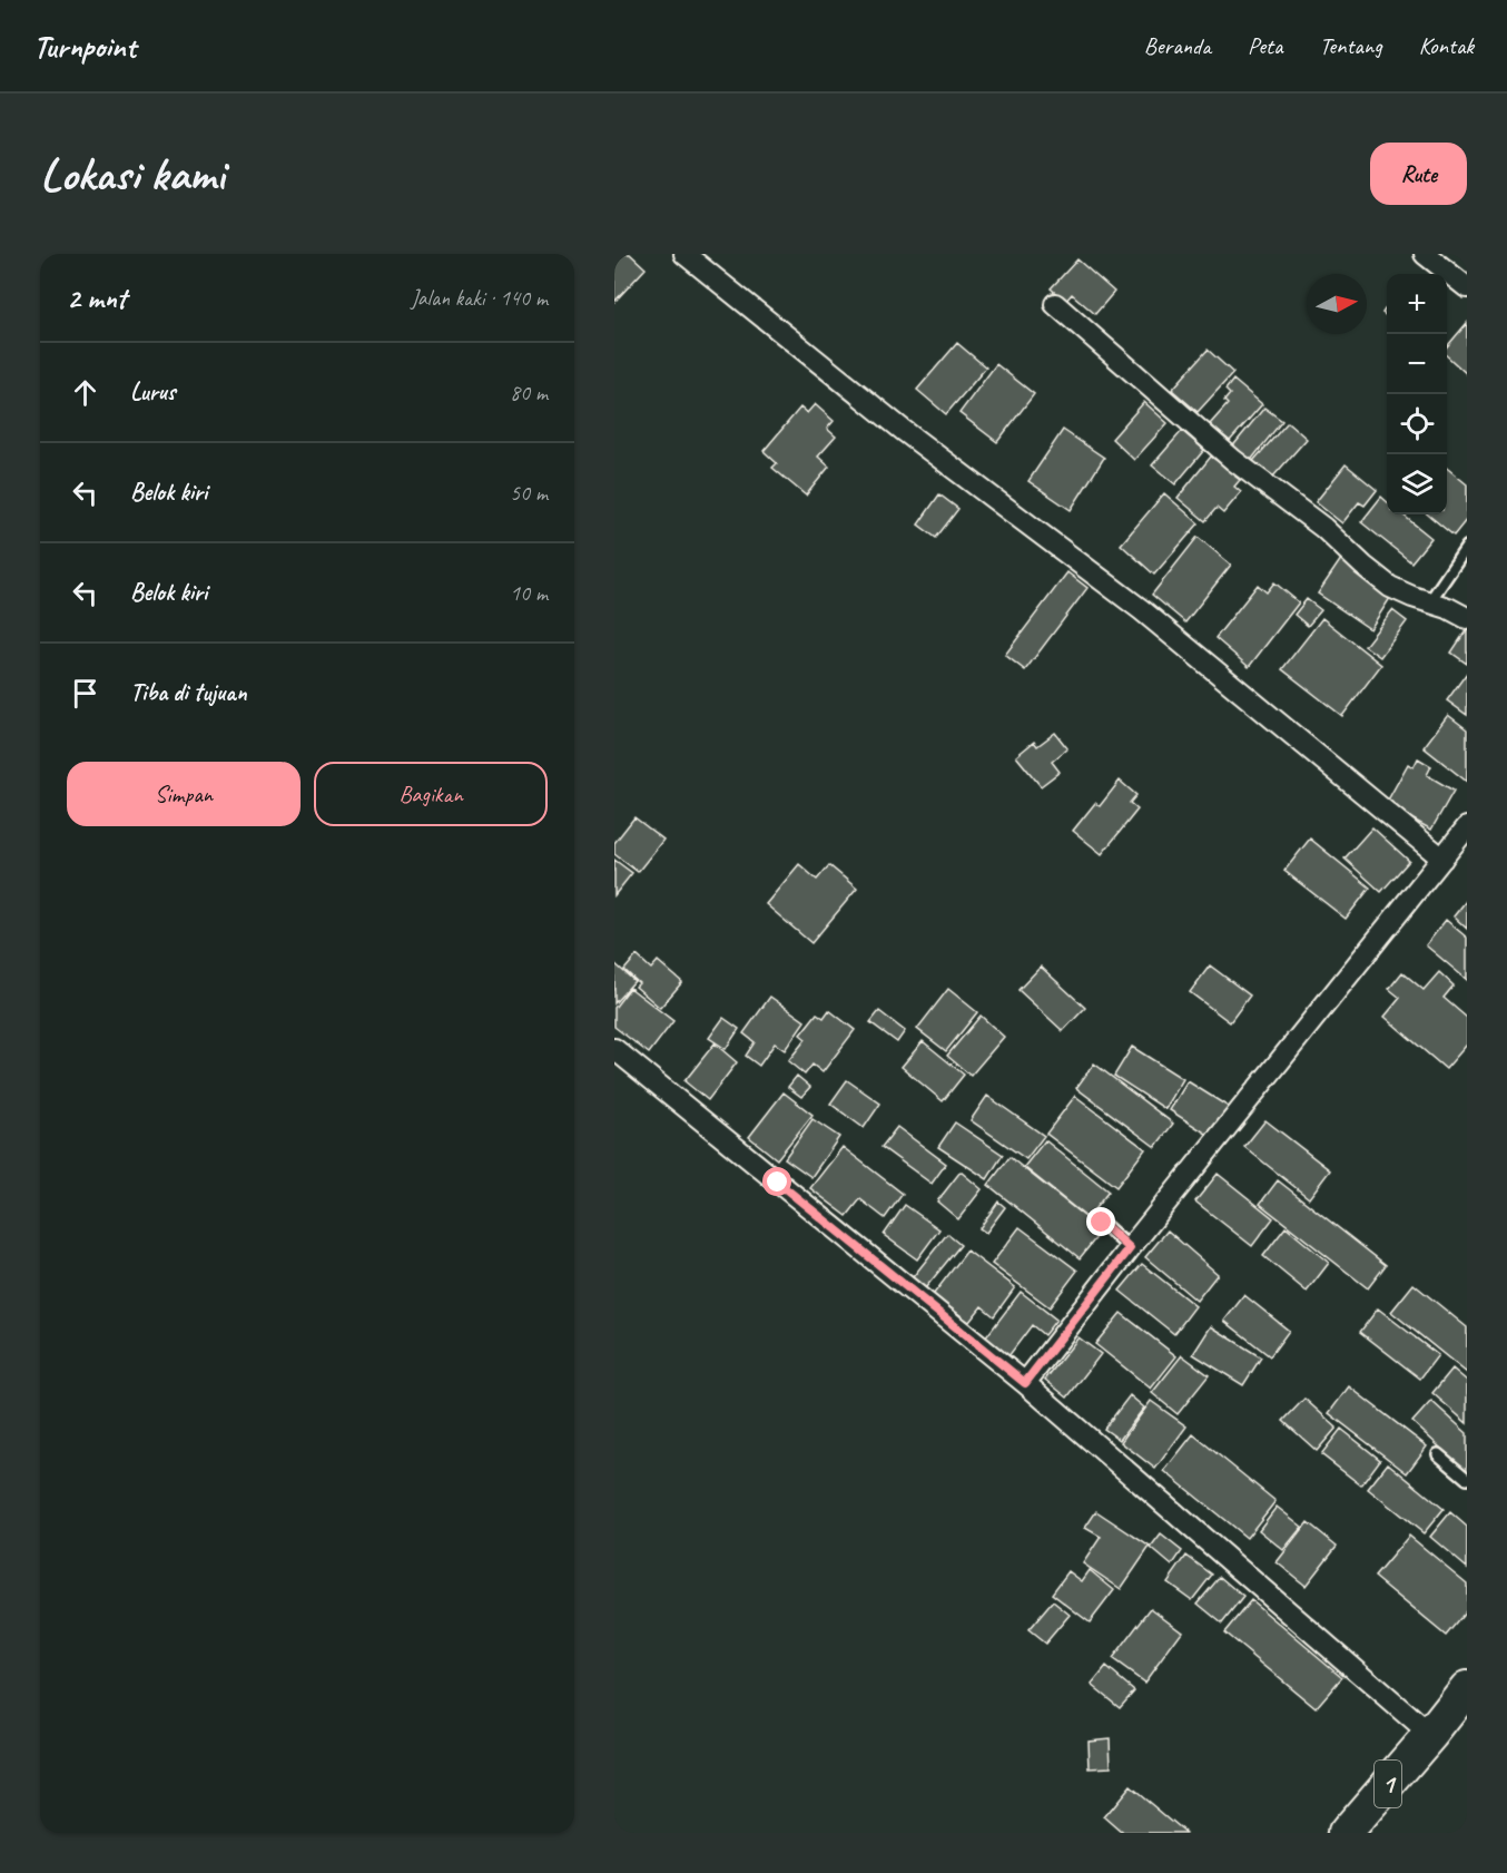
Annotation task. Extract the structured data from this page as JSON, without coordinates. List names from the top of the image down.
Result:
{
  "streets": {
    "highway": ["1"]
  },
  "north": "right",
  "page": {
    "header": "Turnpoint",
    "nav": [
      "Beranda",
      "Peta",
      "Tentang",
      "Kontak"
    ],
    "buttons": [
      "Rute",
      ["Simpan", "Bagikan"]
    ],
    "title": "Lokasi kami",
    "heading": ["2 mnt", "Jalan kaki · 140 m"],
    "map_buttons": ["+", "−"],
    "list": [
      ["Lurus", "80 m"],
      ["Belok kiri", "50 m"],
      ["Belok kiri", "10 m"],
      "Tiba di tujuan"
    ]
  }
}
